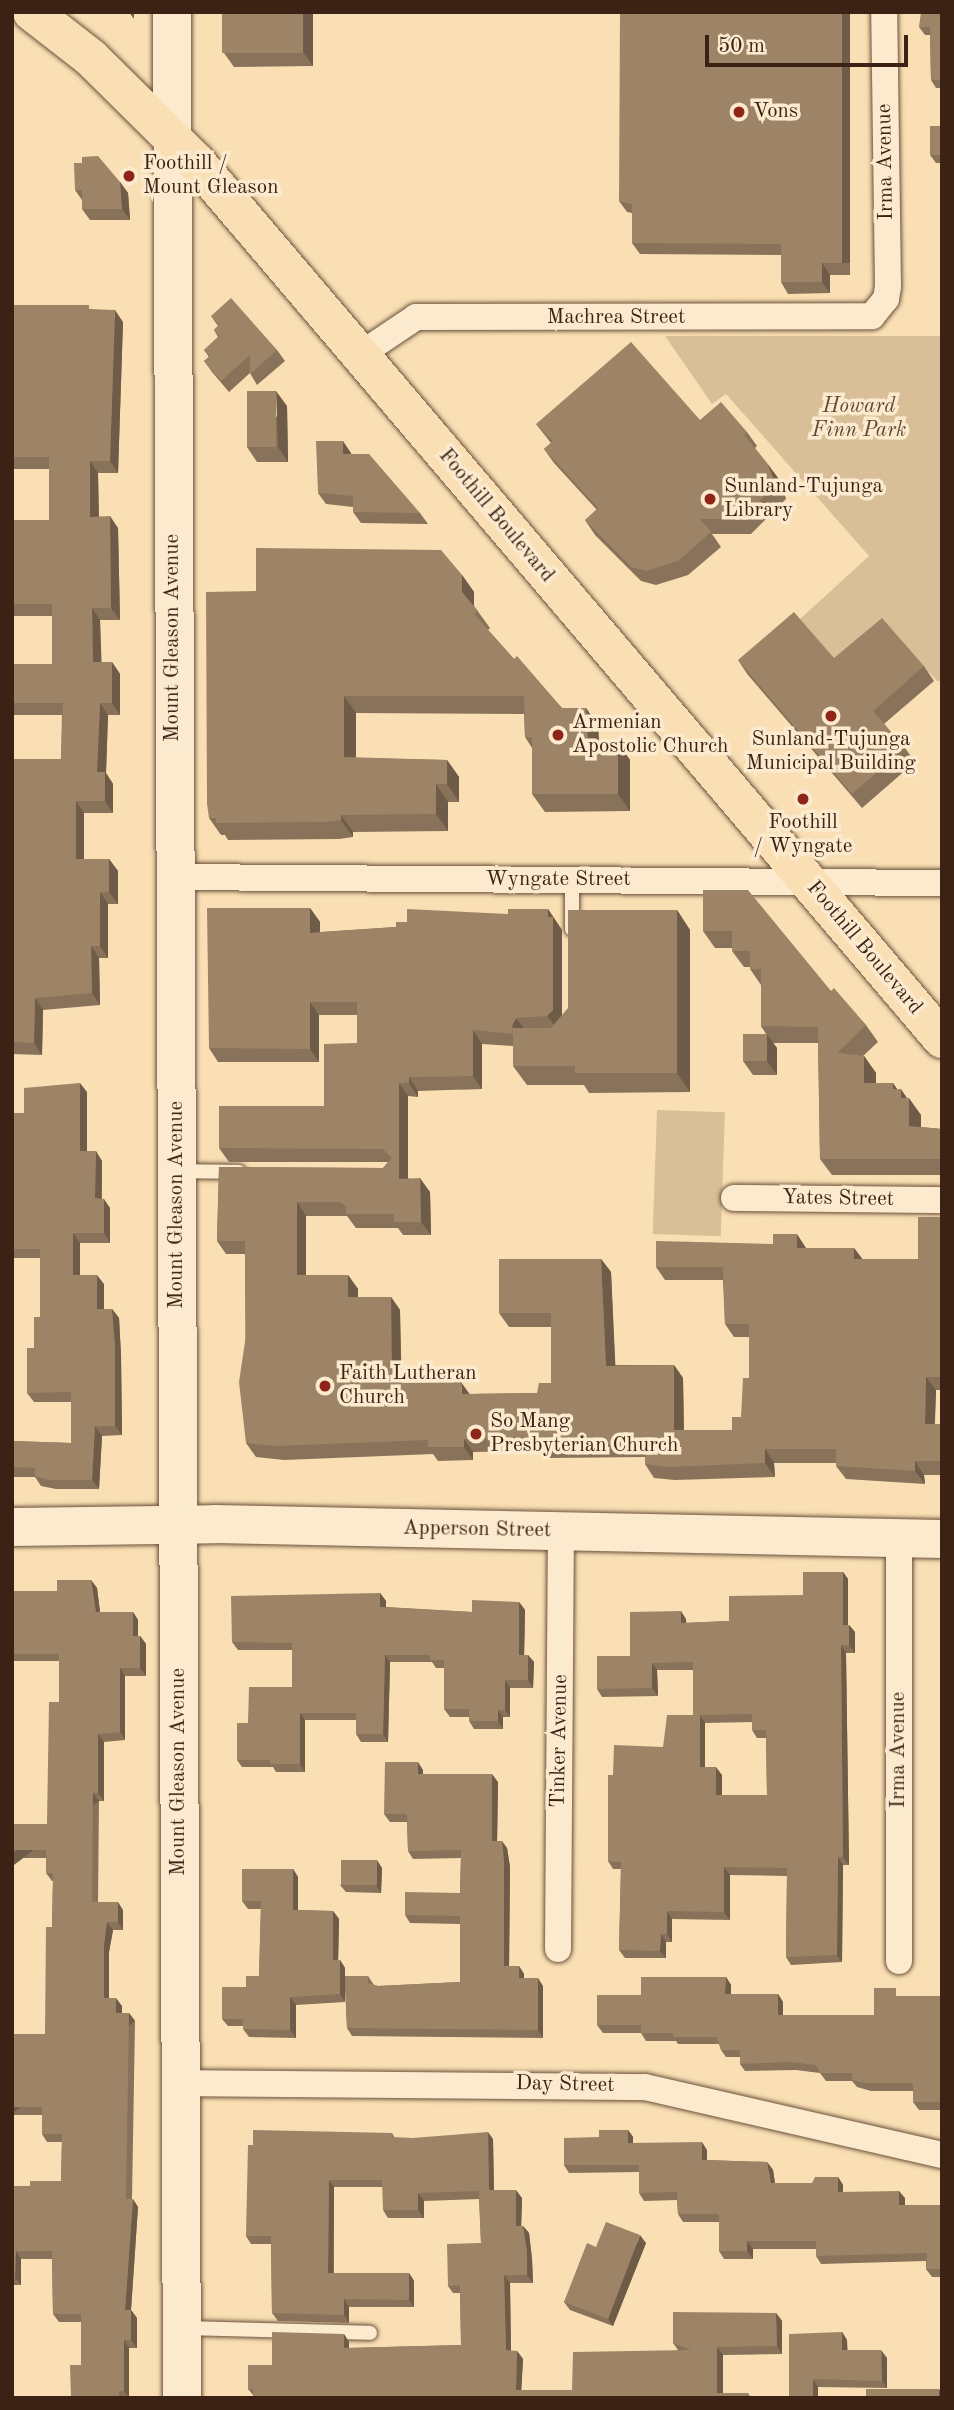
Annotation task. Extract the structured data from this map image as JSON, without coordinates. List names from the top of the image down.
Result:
{
  "streets": {
    "main road": ["Foothill Boulevard"],
    "street": [
      "Irma Avenue",
      "Machrea Street",
      "Mount Gleason Avenue",
      "Wyngate Street",
      "Yates Street",
      "Apperson Street",
      "Tinker Avenue",
      "Day Street"
    ]
  },
  "crossings": [
    ["Irma Avenue", "Machrea Street"],
    ["Irma Avenue", "Apperson Street"],
    ["Machrea Street", "Foothill Boulevard"],
    ["Foothill Boulevard", "Mount Gleason Avenue"],
    ["Foothill Boulevard", "Wyngate Street"],
    ["Mount Gleason Avenue", "Wyngate Street"],
    ["Mount Gleason Avenue", "Apperson Street"],
    ["Mount Gleason Avenue", "Day Street"],
    ["Apperson Street", "Tinker Avenue"]
  ],
  "parks": ["Howard Finn Park"],
  "places": [
    "Vons",
    "Foothill / Mount Gleason",
    "Sunland-Tujunga Library",
    "Sunland-Tujunga Municipal Building",
    "Armenian Apostolic Church",
    "Foothill / Wyngate",
    "Faith Lutheran Church",
    "So Mang Presbyterian Church"
  ],
  "scale_bar": "50 m"
}
